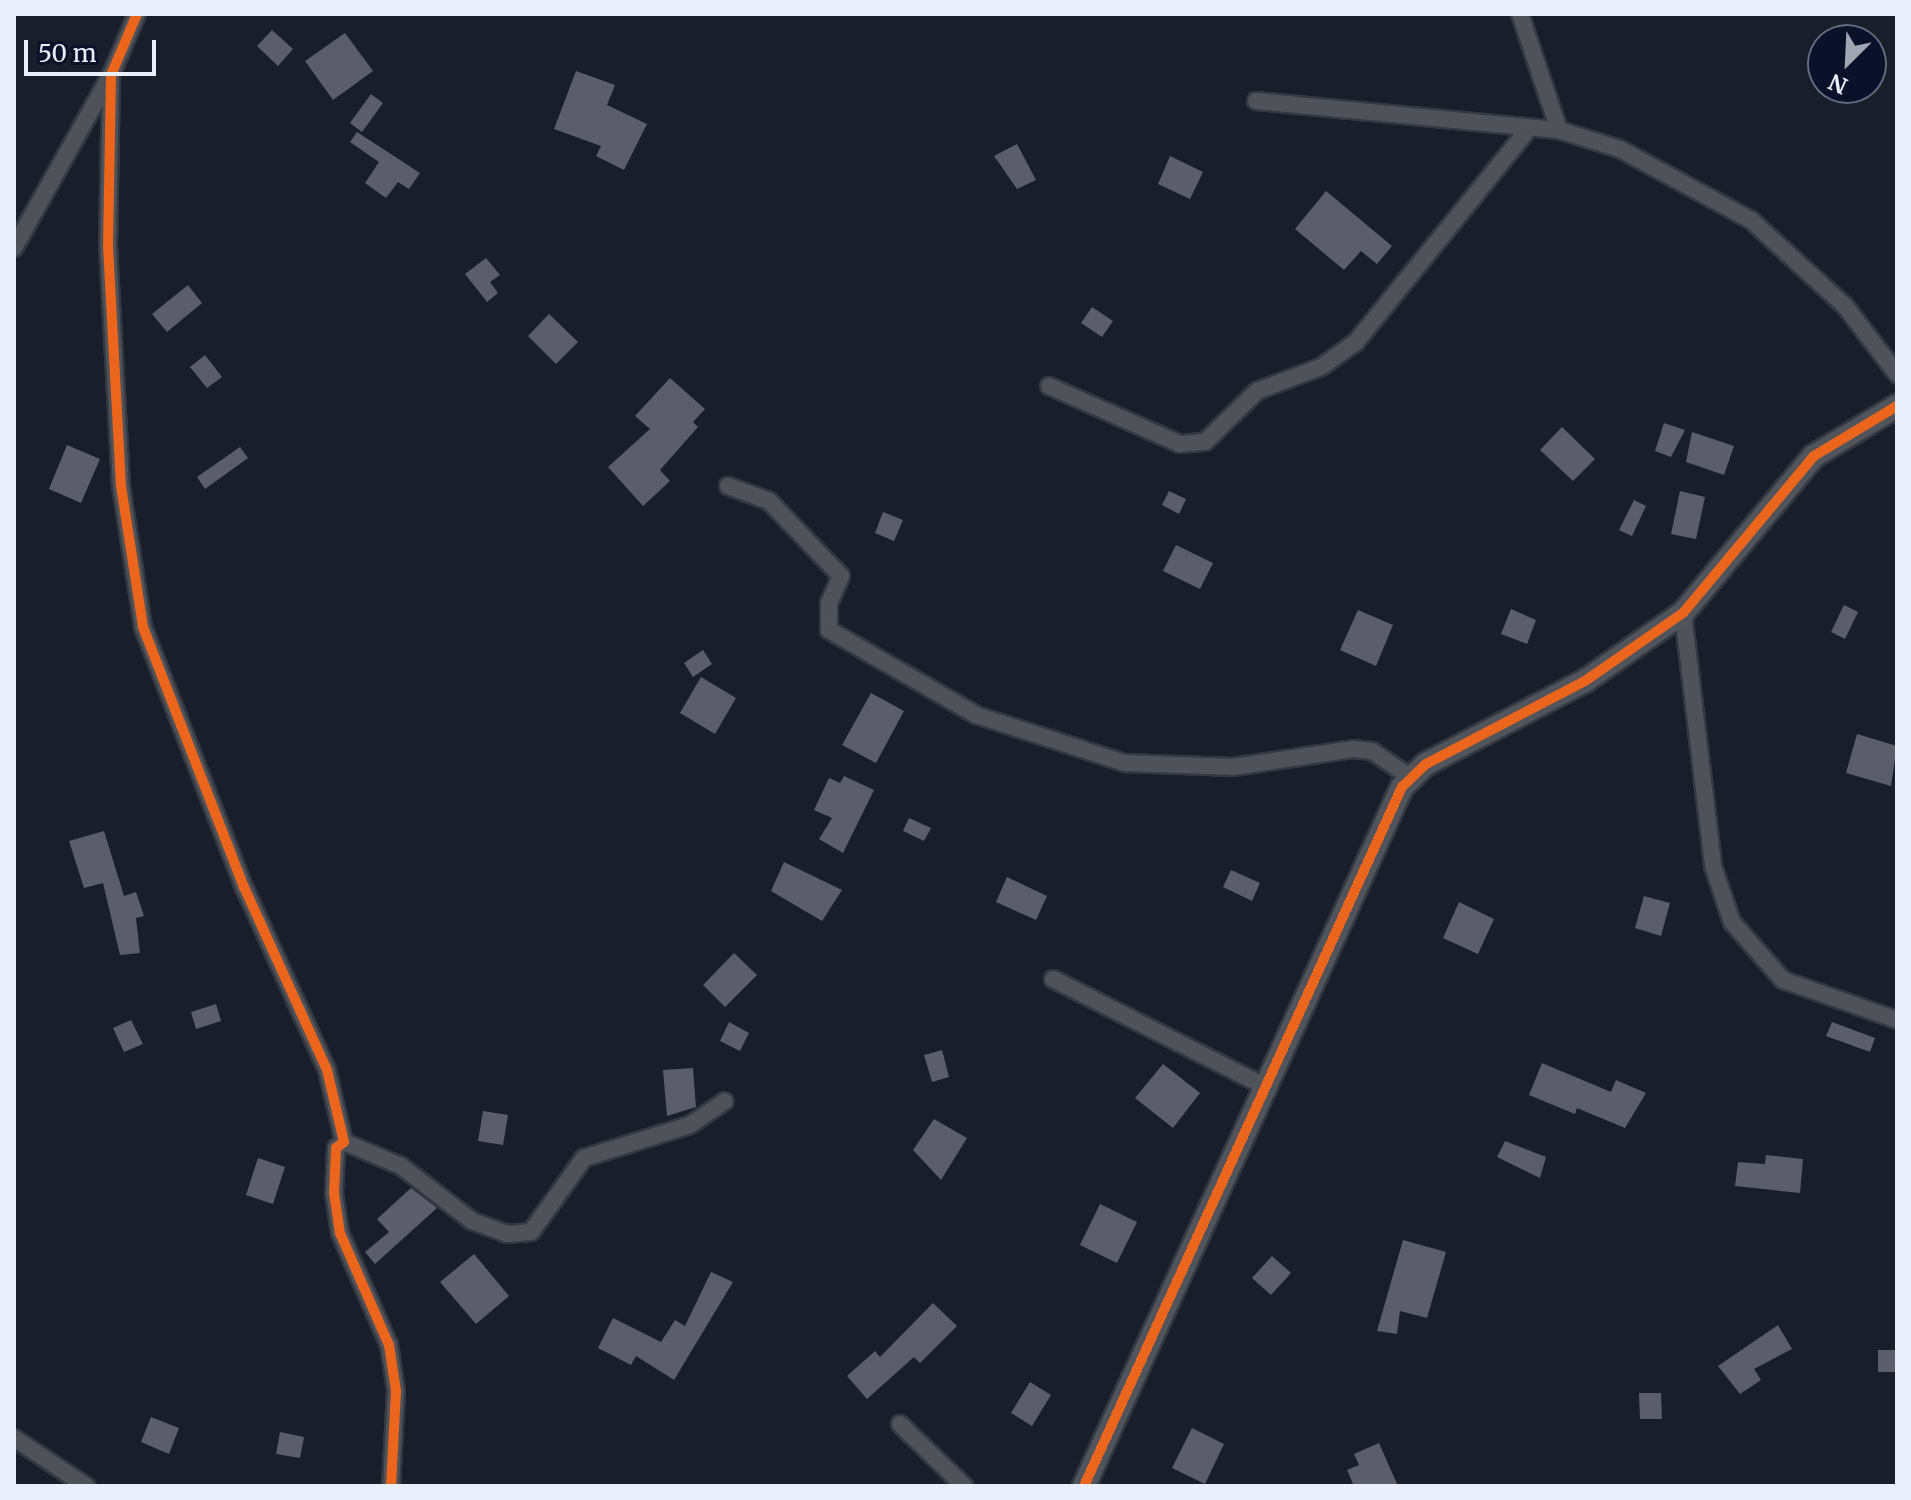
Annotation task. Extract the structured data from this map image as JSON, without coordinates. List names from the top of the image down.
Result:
{
  "scale_bar": "50 m",
  "north": "bottom left"
}
